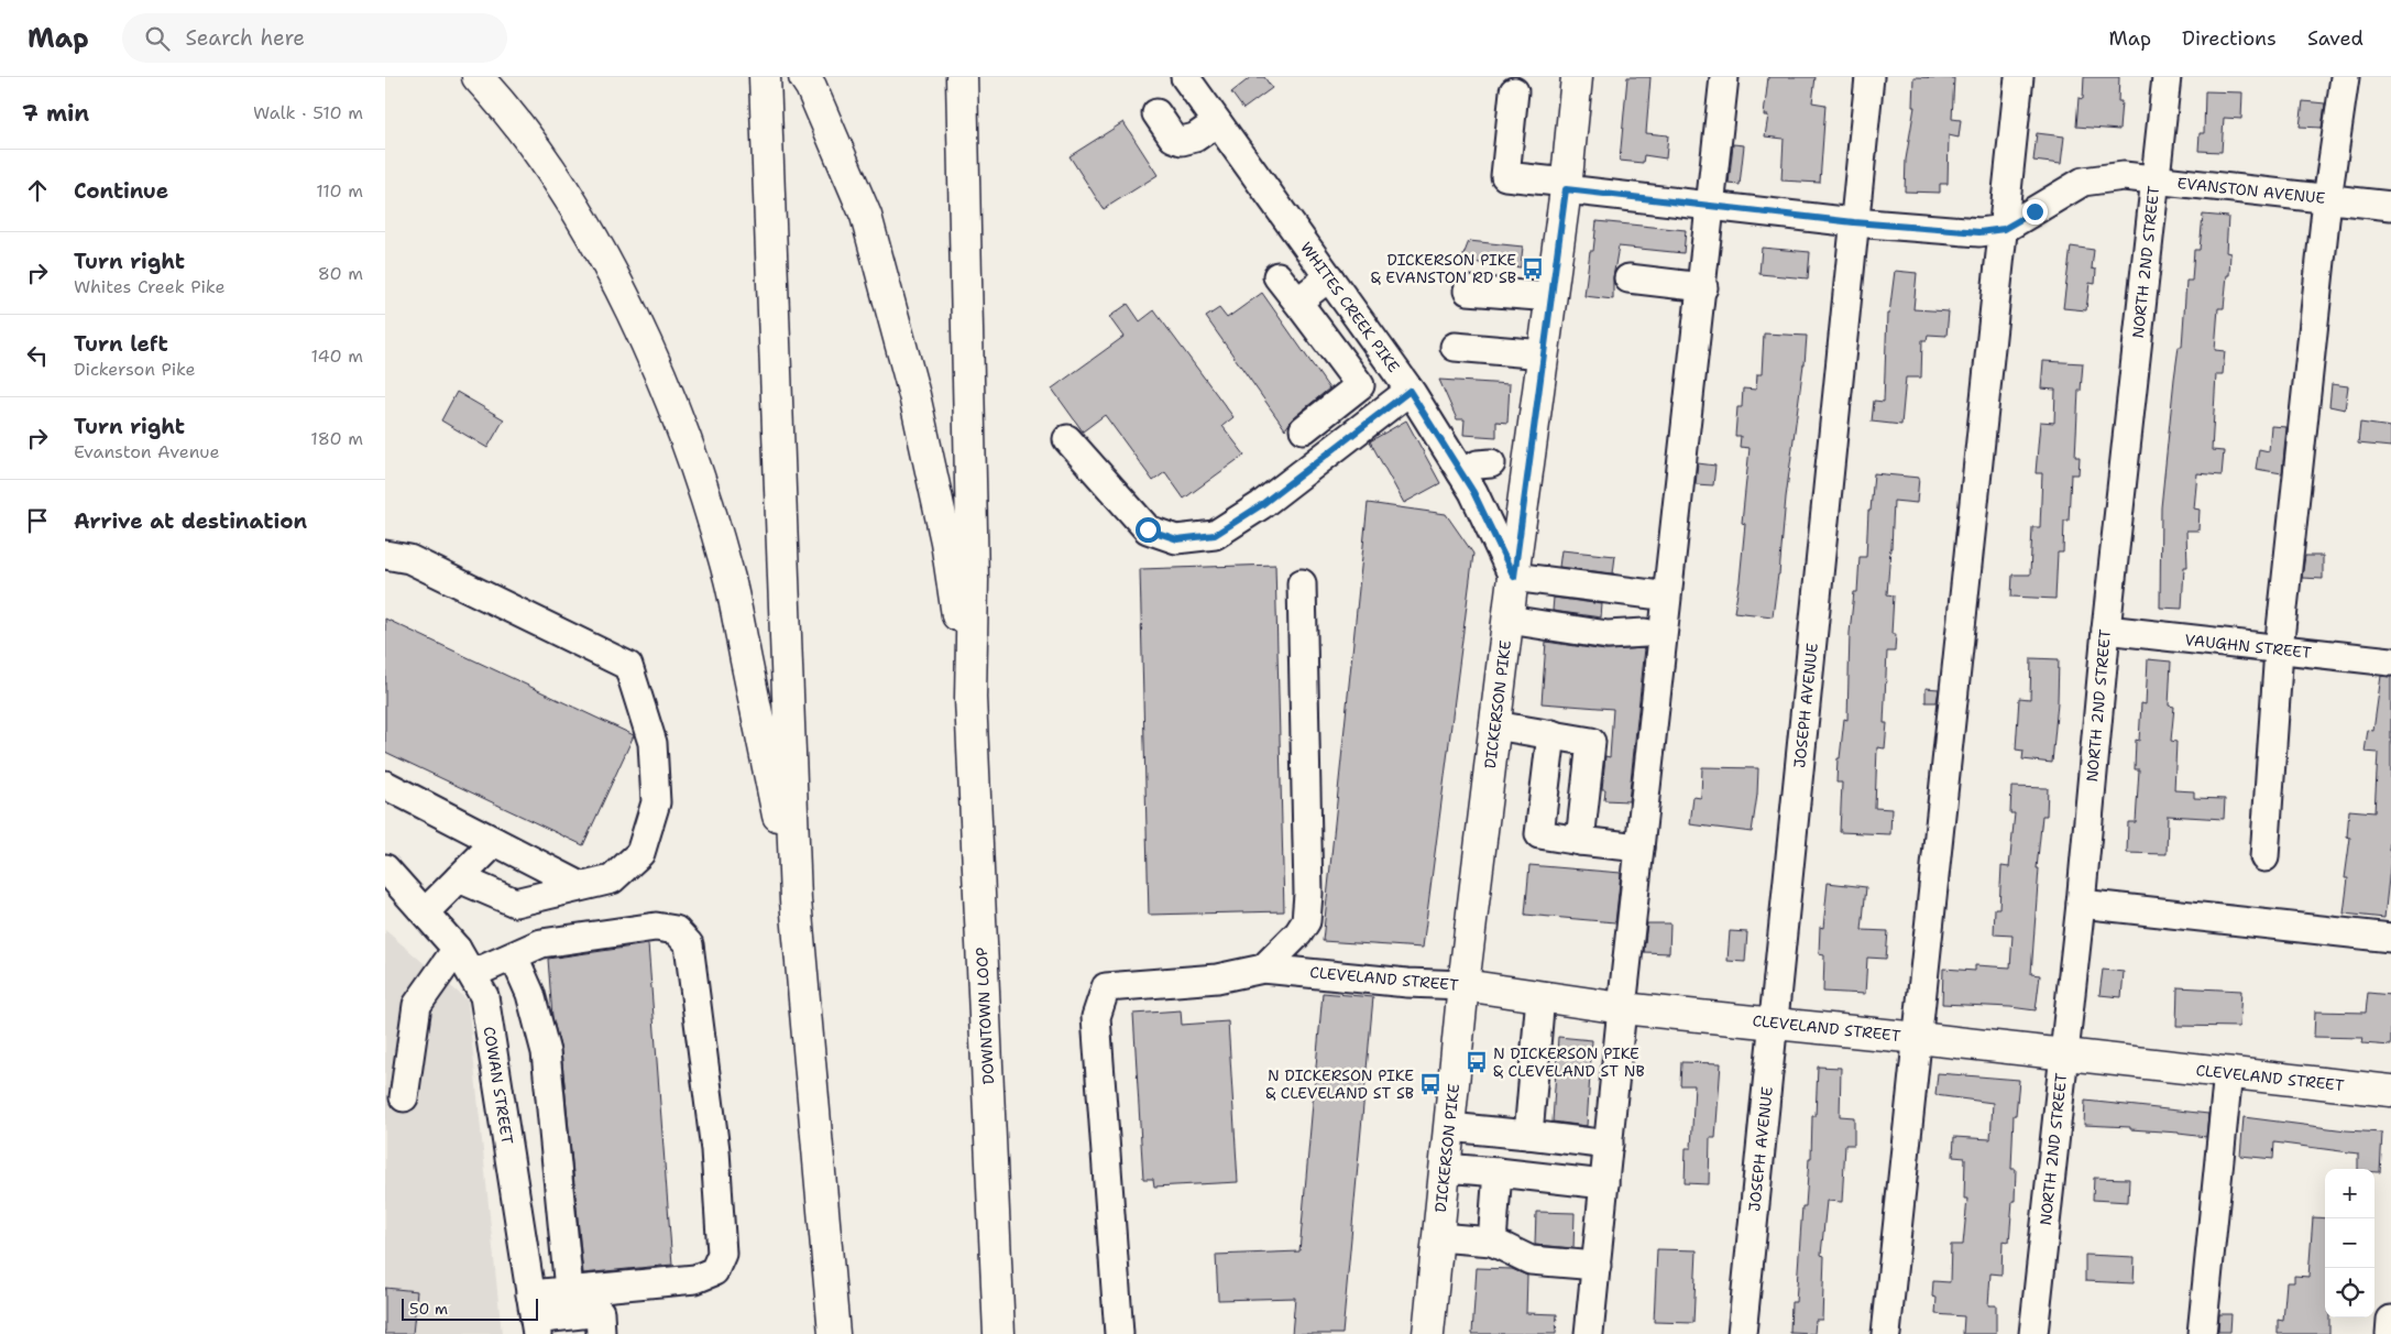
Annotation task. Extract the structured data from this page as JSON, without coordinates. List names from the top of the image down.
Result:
{
  "streets": {
    "main road": ["DICKERSON PIKE", "CLEVELAND STREET", "DOWNTOWN LOOP"],
    "street": [
      "EVANSTON AVENUE",
      "NORTH 2ND STREET",
      "WHITES CREEK PIKE",
      "VAUGHN STREET",
      "JOSEPH AVENUE",
      "COWAN STREET"
    ]
  },
  "crossings": [
    ["EVANSTON AVENUE", "NORTH 2ND STREET"],
    ["EVANSTON AVENUE", "DICKERSON PIKE"],
    ["EVANSTON AVENUE", "JOSEPH AVENUE"],
    ["NORTH 2ND STREET", "VAUGHN STREET"],
    ["NORTH 2ND STREET", "CLEVELAND STREET"],
    ["WHITES CREEK PIKE", "DICKERSON PIKE"],
    ["DICKERSON PIKE", "CLEVELAND STREET"],
    ["JOSEPH AVENUE", "CLEVELAND STREET"]
  ],
  "places": {
    "bus stop": ["DICKERSON PIKE & EVANSTON RD SB", "N DICKERSON PIKE & CLEVELAND ST NB", "N DICKERSON PIKE & CLEVELAND ST SB"]
  },
  "scale_bar": "50 m",
  "page": {
    "header": "Map",
    "search": "Search here",
    "nav": ["Map", "Directions", "Saved"],
    "heading": ["7 min", "Walk · 510 m"],
    "list": [
      ["Continue", "110 m"],
      ["Turn right", "Whites Creek Pike", "80 m"],
      ["Turn left", "Dickerson Pike", "140 m"],
      ["Turn right", "Evanston Avenue", "180 m"],
      "Arrive at destination"
    ],
    "map_buttons": ["+", "−"],
    "scale": "50 m"
  }
}
